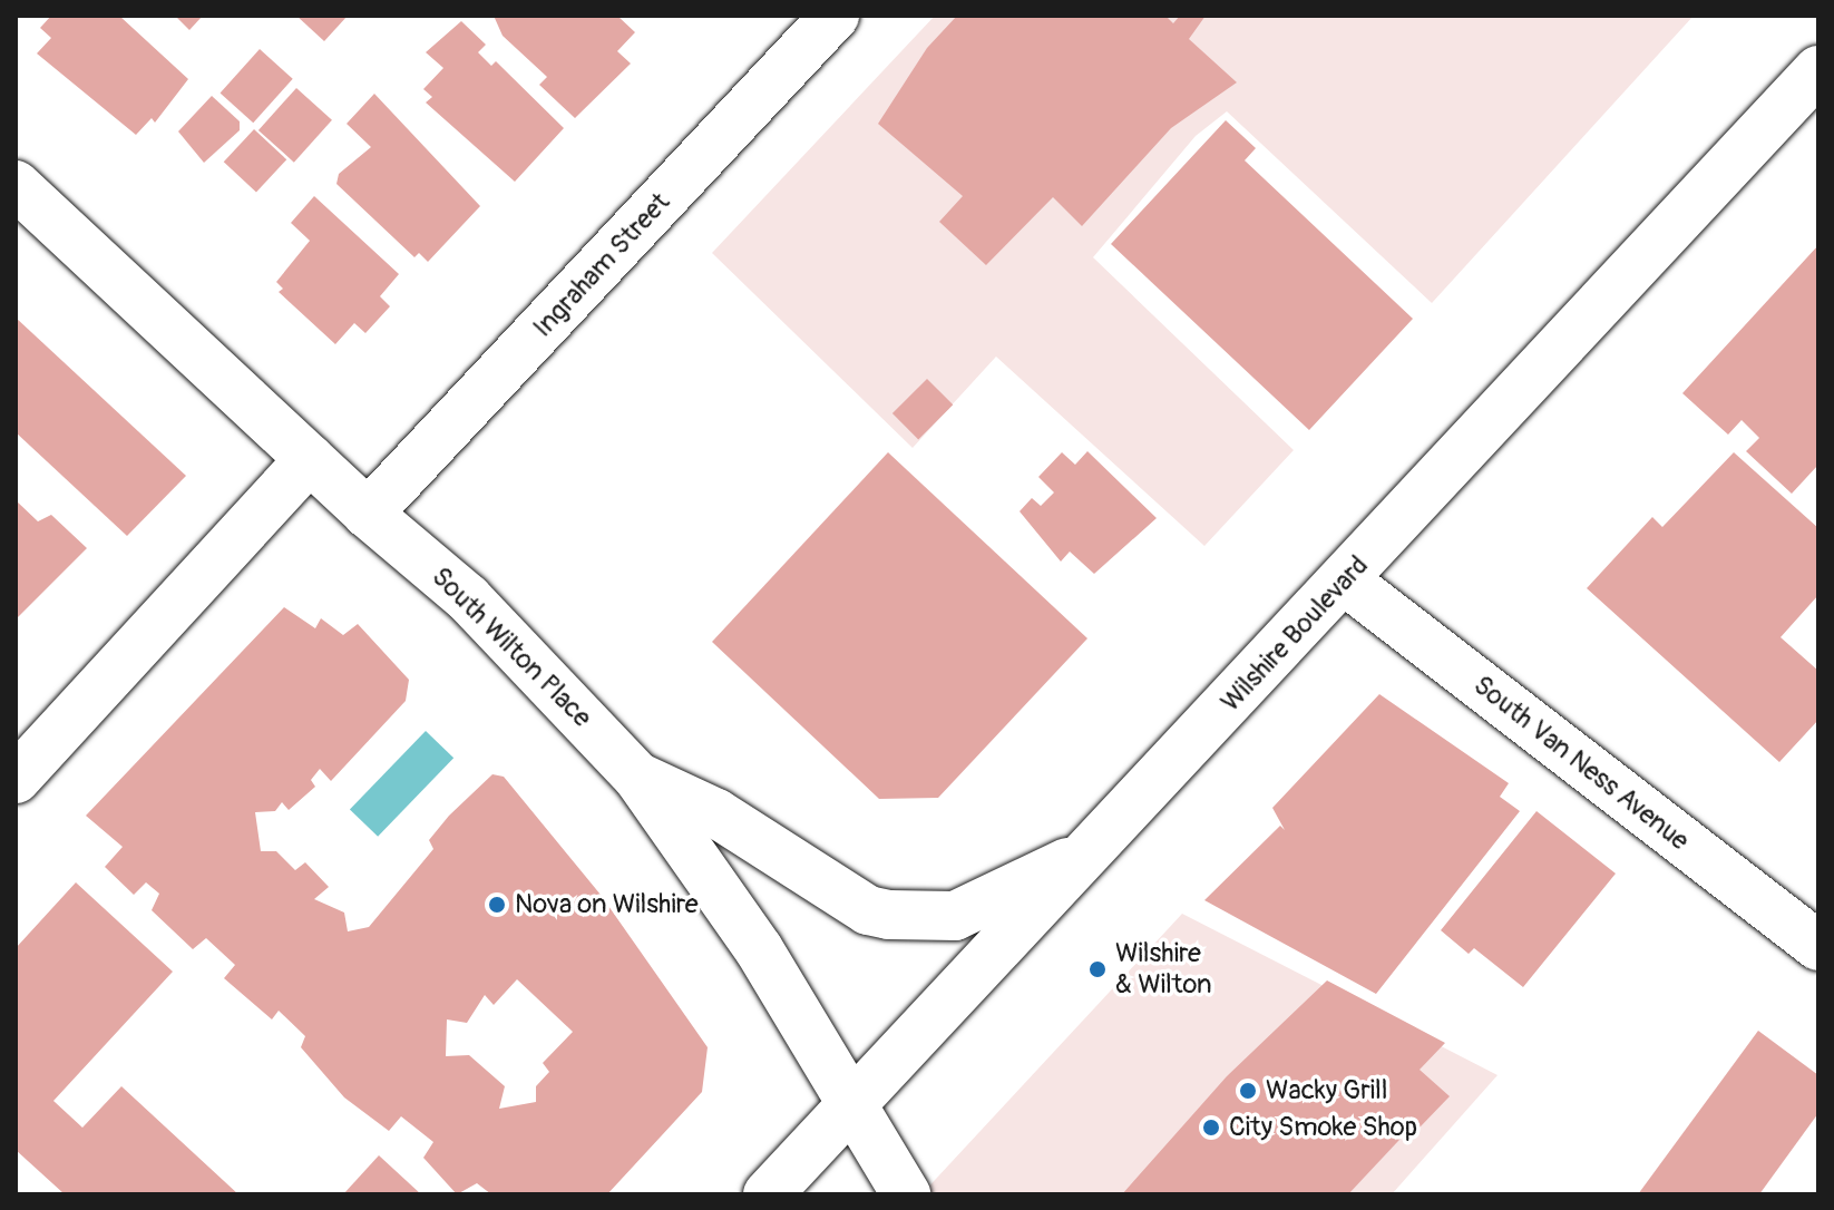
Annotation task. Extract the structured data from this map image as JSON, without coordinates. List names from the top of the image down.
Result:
{
  "streets": {
    "main road": [
      "Ingraham Street",
      "Wilshire Boulevard",
      "South Wilton Place",
      "South Van Ness Avenue"
    ]
  },
  "crossings": [
    ["Ingraham Street", "South Wilton Place"],
    ["Wilshire Boulevard", "South Wilton Place"],
    ["Wilshire Boulevard", "South Van Ness Avenue"]
  ],
  "places": [
    "Nova on Wilshire",
    "Wilshire & Wilton",
    "Wacky Grill",
    "City Smoke Shop"
  ]
}
